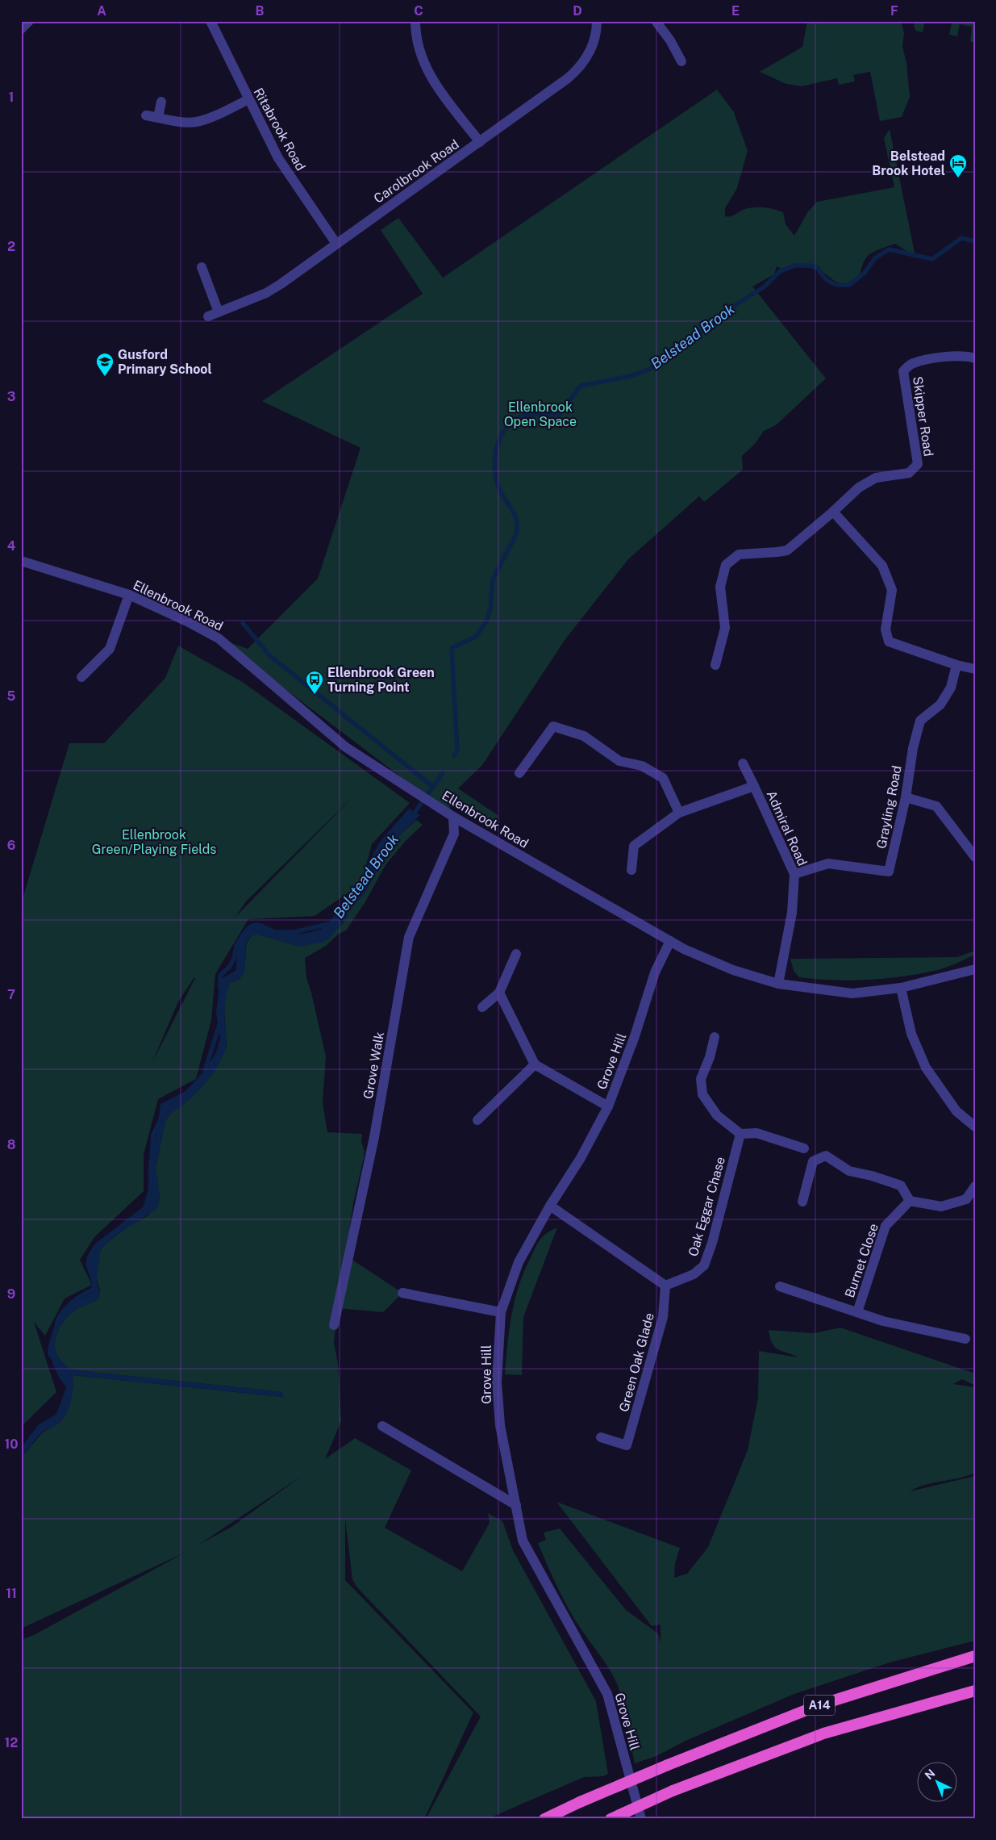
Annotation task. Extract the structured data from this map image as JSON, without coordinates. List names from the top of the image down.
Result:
{
  "streets": {
    "highway": ["A14"],
    "street": [
      "Ritabrook Road",
      "Carolbrook Road",
      "Skipper Road",
      "Ellenbrook Road",
      "Grayling Road",
      "Admiral Road",
      "Grove Hill",
      "Grove Walk",
      "Oak Eggar Chase",
      "Burnet Close",
      "Green Oak Glade"
    ]
  },
  "crossings": [
    ["Ritabrook Road", "Carolbrook Road"],
    ["Ellenbrook Road", "Admiral Road"],
    ["Ellenbrook Road", "Grove Hill"],
    ["Ellenbrook Road", "Grove Walk"],
    ["Grayling Road", "Admiral Road"],
    ["Oak Eggar Chase", "Green Oak Glade"]
  ],
  "water": ["Belstead Brook"],
  "parks": ["Ellenbrook Open Space", "Ellenbrook Green/Playing Fields"],
  "places": {
    "hotel": ["Belstead Brook Hotel"],
    "school or university": ["Gusford Primary School"],
    "bus stop": ["Ellenbrook Green Turning Point"]
  },
  "north": "top left",
  "grid": {
    "columns": [
      "A",
      "B",
      "C",
      "D",
      "E",
      "F"
    ],
    "rows": [
      "1",
      "2",
      "3",
      "4",
      "5",
      "6",
      "7",
      "8",
      "9",
      "10",
      "11",
      "12"
    ]
  }
}
